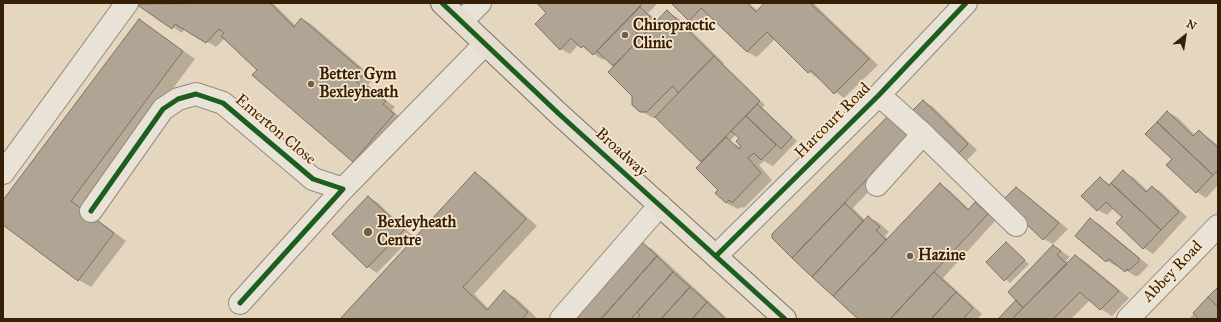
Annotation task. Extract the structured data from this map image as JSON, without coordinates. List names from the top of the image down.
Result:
{
  "streets": {
    "main road": ["Broadway"],
    "street": ["Harcourt Road", "Emerton Close", "Abbey Road"]
  },
  "crossings": [
    ["Harcourt Road", "Broadway"]
  ],
  "places": [
    "Chiropractic Clinic",
    "Better Gym Bexleyheath",
    "Bexleyheath Centre",
    "Hazine"
  ],
  "north": "top right"
}
